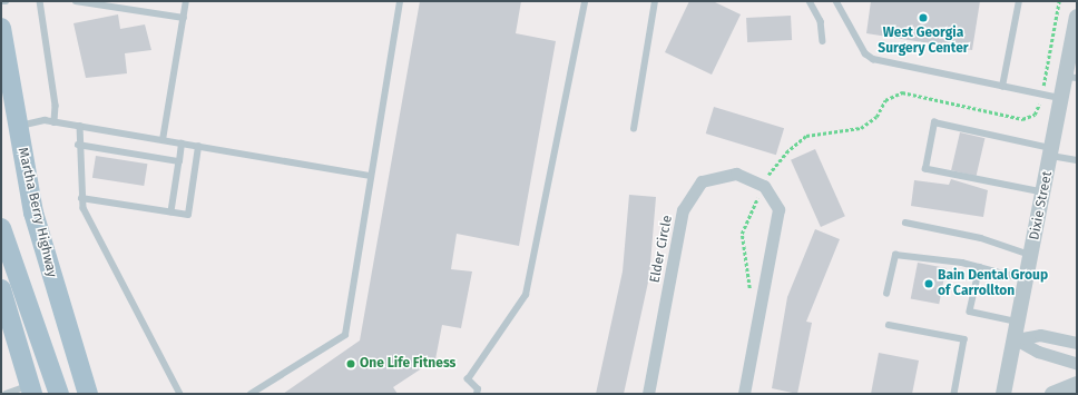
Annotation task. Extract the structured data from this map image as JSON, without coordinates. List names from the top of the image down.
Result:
{
  "streets": {
    "main road": ["Martha Berry Highway"],
    "street": ["Dixie Street", "Elder Circle"]
  },
  "places": ["West Georgia Surgery Center", "Bain Dental Group of Carrollton", "One Life Fitness"]
}
